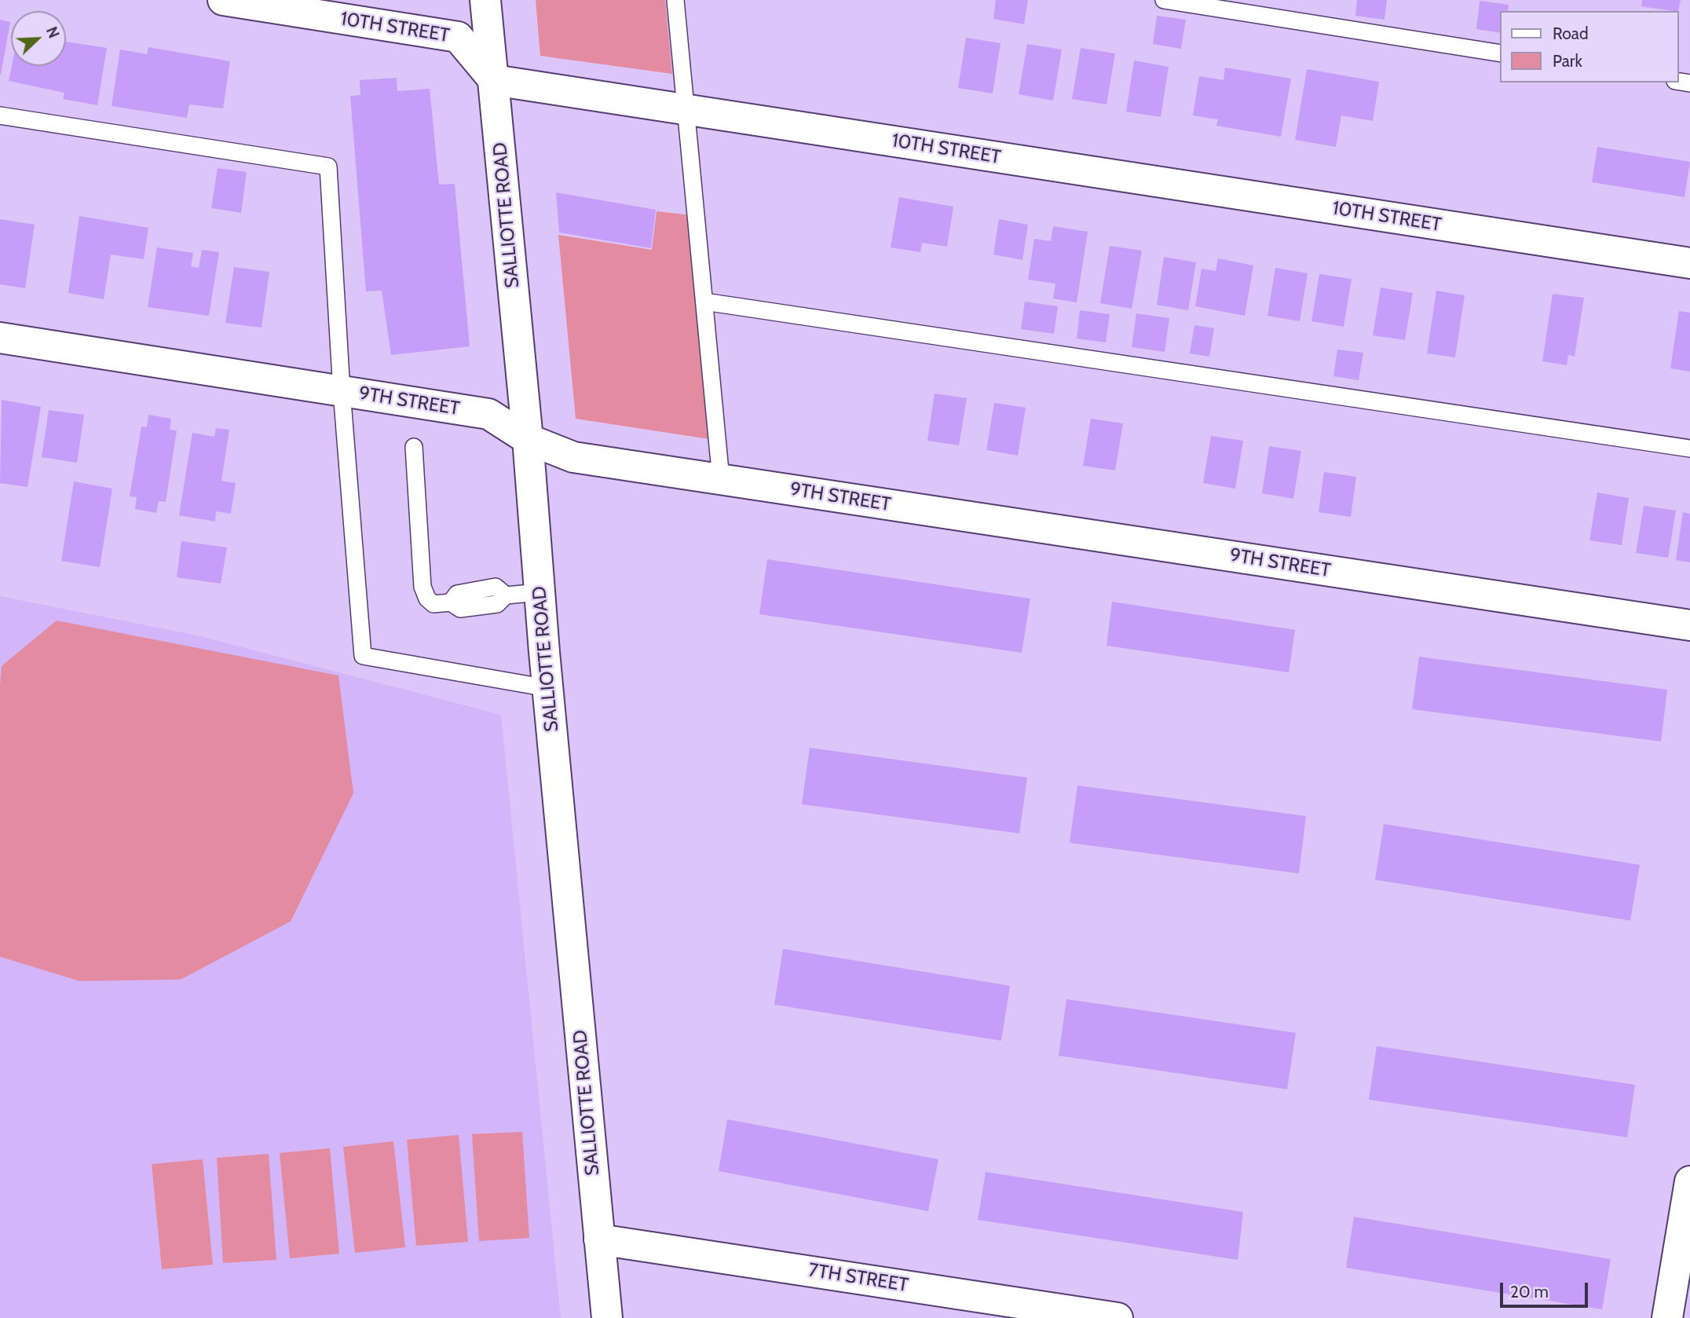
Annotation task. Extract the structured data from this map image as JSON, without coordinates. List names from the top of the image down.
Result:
{
  "streets": {
    "street": [
      "10TH STREET",
      "SALLIOTTE ROAD",
      "9TH STREET",
      "7TH STREET"
    ]
  },
  "crossings": [
    ["10TH STREET", "SALLIOTTE ROAD"],
    ["SALLIOTTE ROAD", "9TH STREET"],
    ["SALLIOTTE ROAD", "7TH STREET"]
  ],
  "legend": ["Road", "Park"],
  "scale_bar": "20 m",
  "north": "top right"
}
